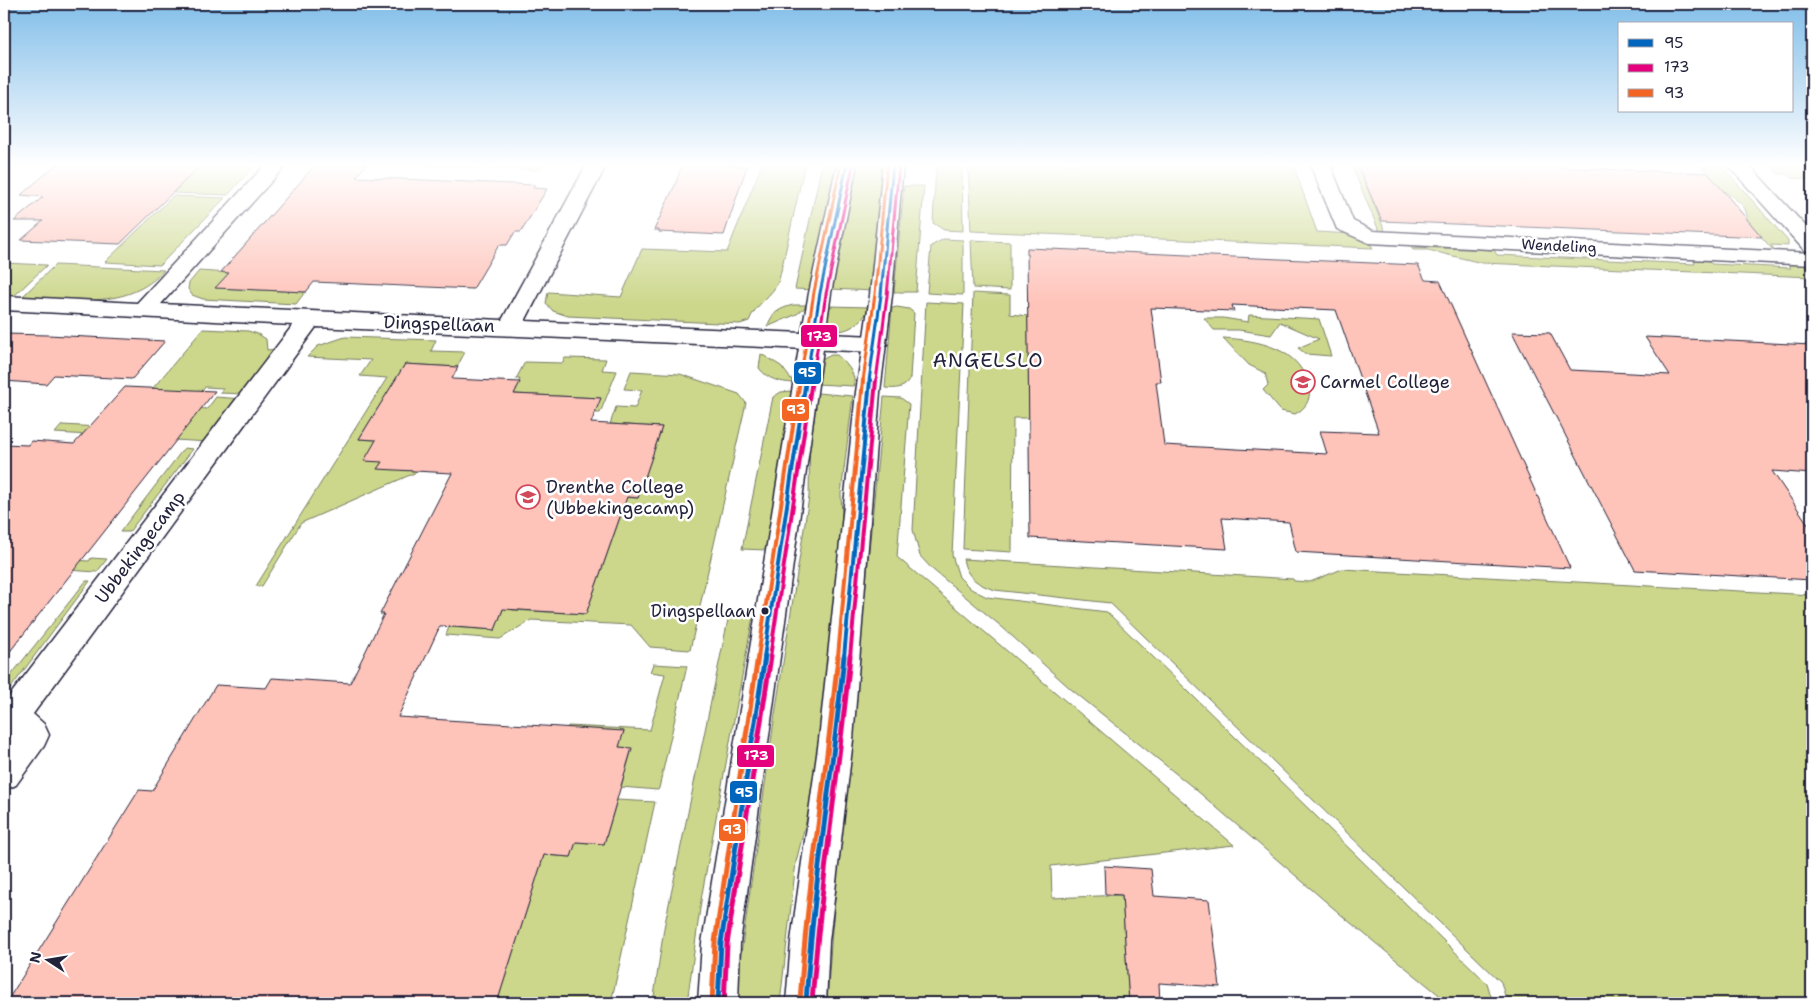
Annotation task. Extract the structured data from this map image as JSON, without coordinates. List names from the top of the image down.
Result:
{
  "streets": {
    "street": ["Wendeling", "Dingspellaan", "Ubbekingecamp"]
  },
  "crossings": [
    ["Dingspellaan", "Ubbekingecamp"]
  ],
  "districts": ["ANGELSLO"],
  "places": {
    "school or university": ["Carmel College", "Drenthe College (Ubbekingecamp)"],
    "other": ["Dingspellaan"]
  },
  "lines": ["transit line 95", "transit line 173", "transit line 93"],
  "legend": ["95", "173", "93"],
  "north": "left"
}
